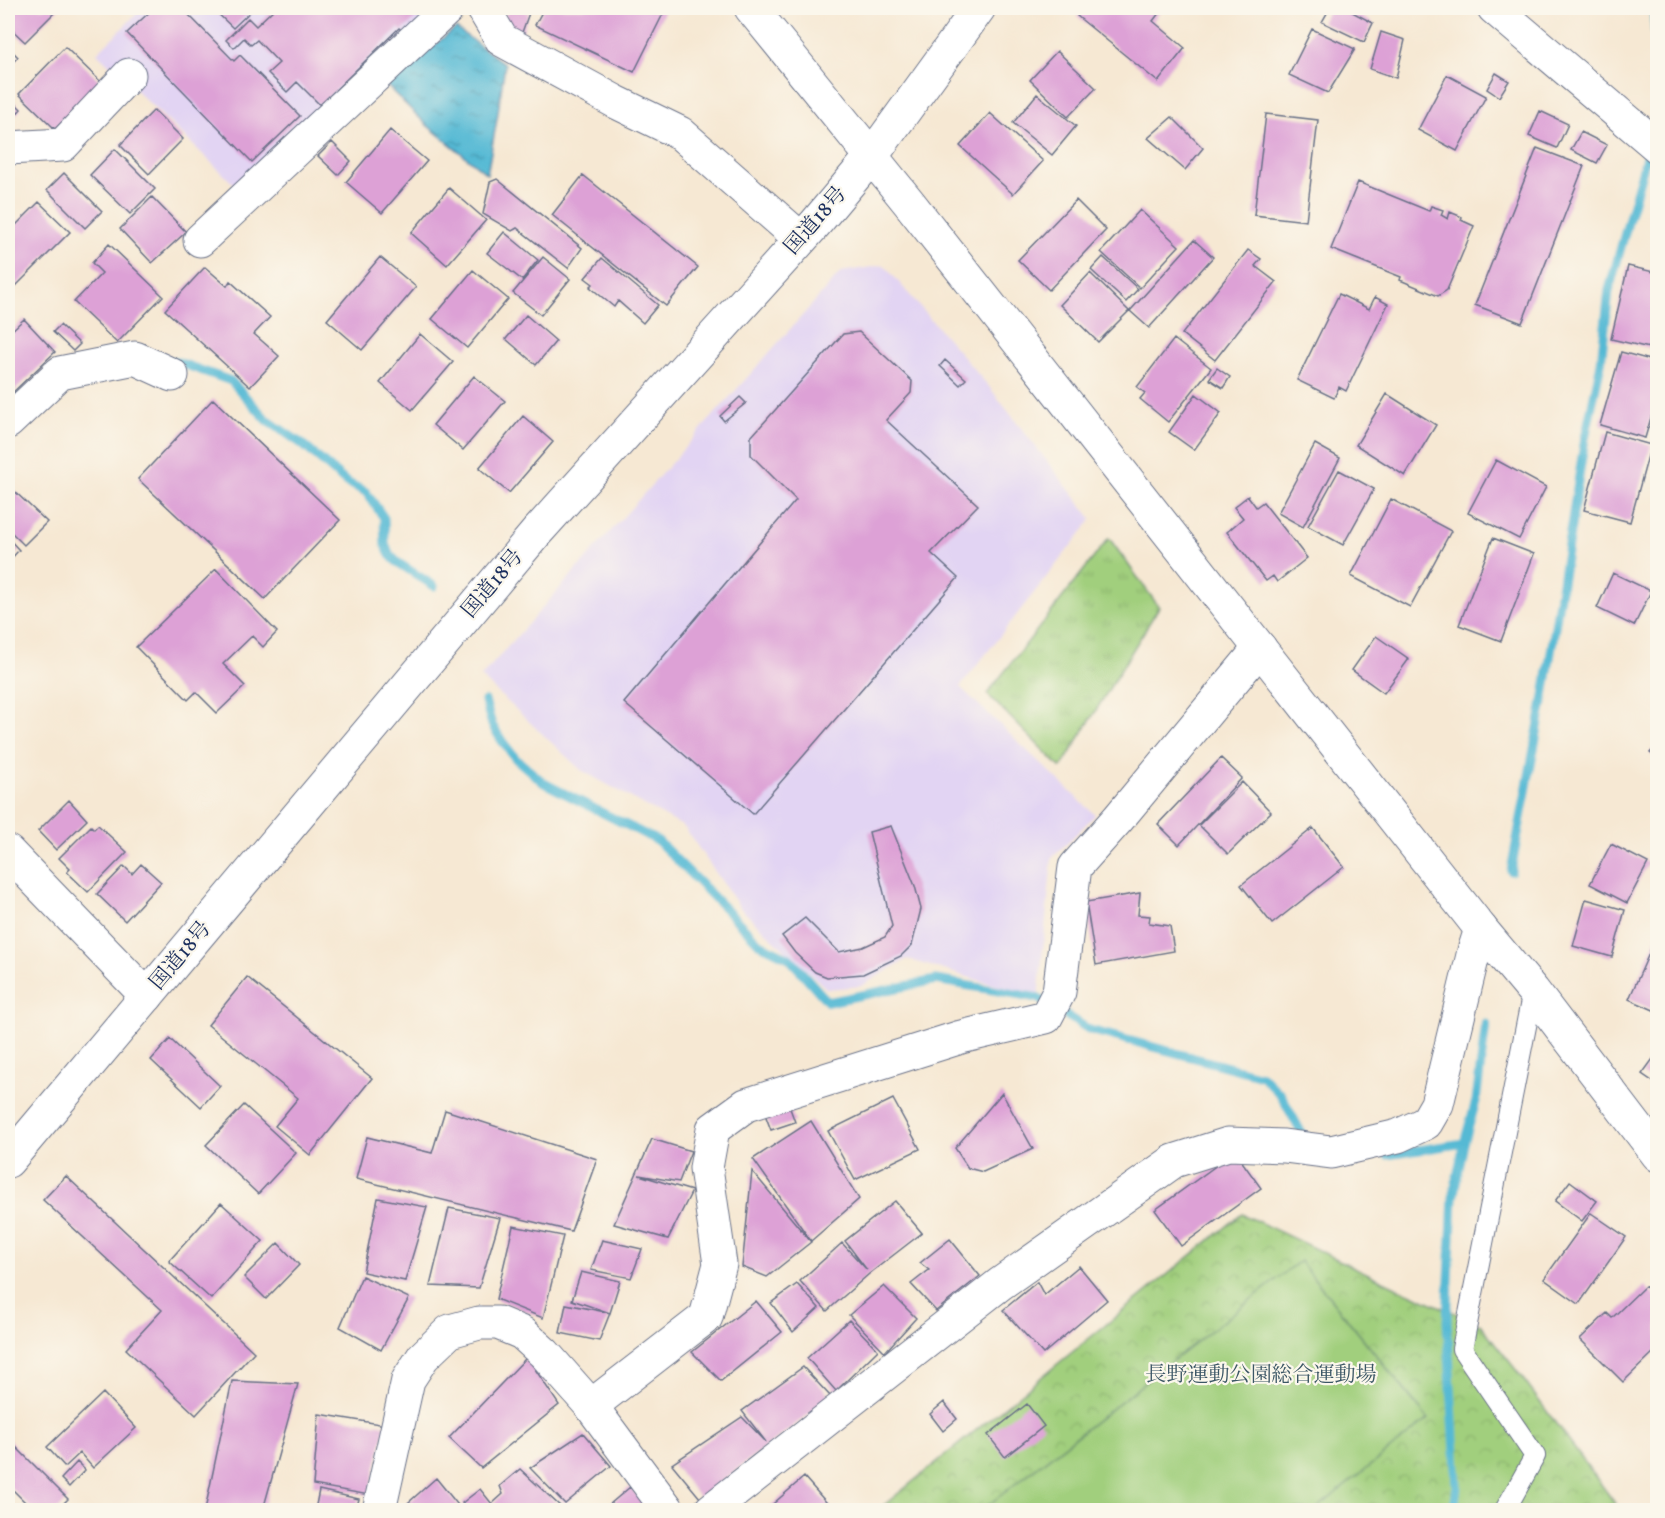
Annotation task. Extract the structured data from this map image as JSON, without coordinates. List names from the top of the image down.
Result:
{
  "streets": {
    "main road": ["国道18号"]
  },
  "parks": ["長野運動公園総合運動場"]
}
